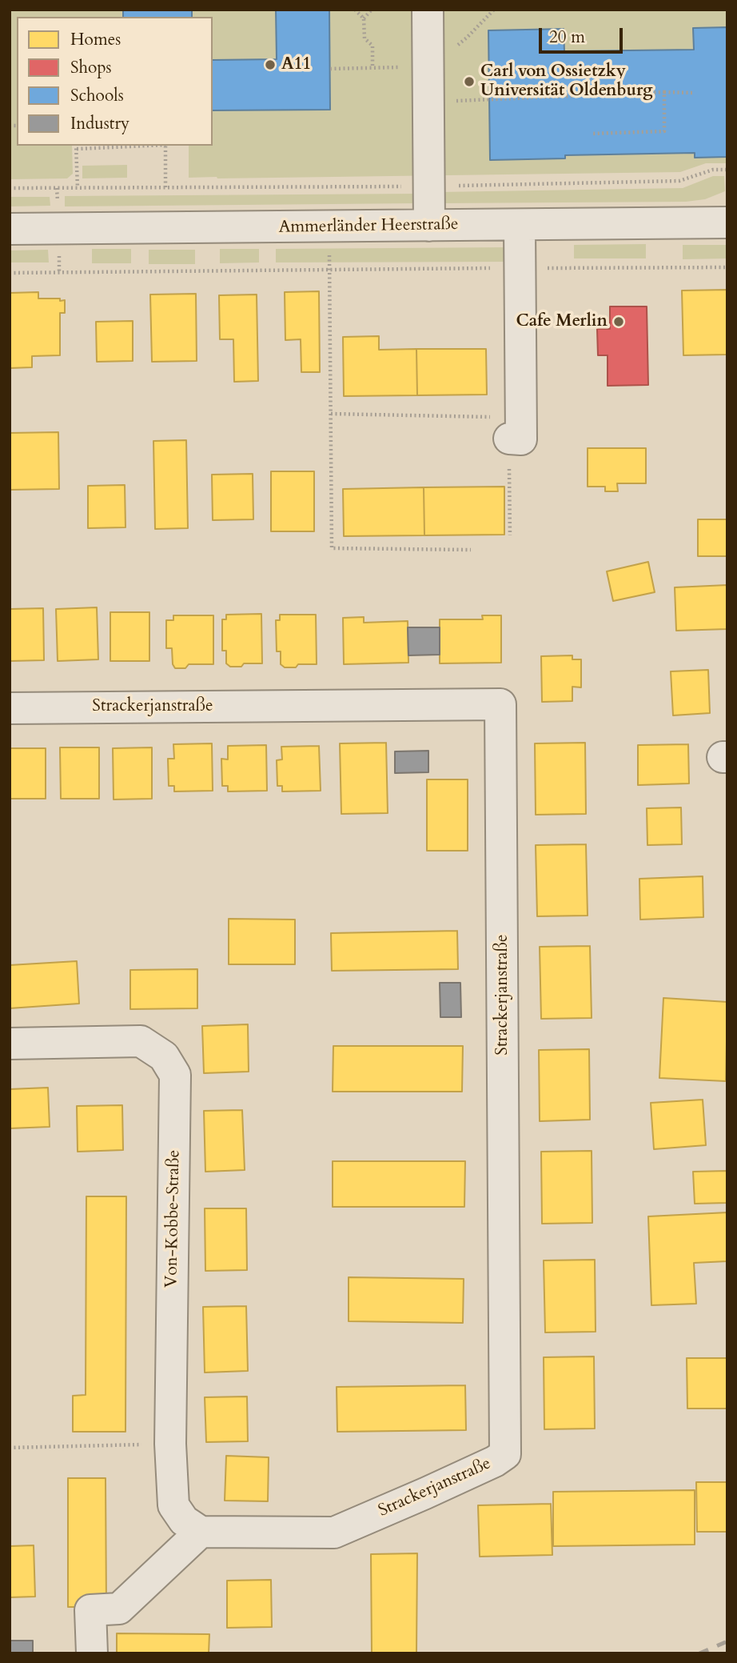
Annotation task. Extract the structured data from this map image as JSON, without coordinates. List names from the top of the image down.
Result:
{
  "streets": {
    "street": ["Ammerländer Heerstraße", "Strackerjanstraße", "Von-Kobbe-Straße"]
  },
  "crossings": [
    ["Strackerjanstraße", "Von-Kobbe-Straße"]
  ],
  "places": ["A11", "Carl von Ossietzky Universität Oldenburg", "Cafe Merlin"],
  "legend": [
    "Homes",
    "Shops",
    "Schools",
    "Industry"
  ],
  "scale_bar": "20 m"
}
